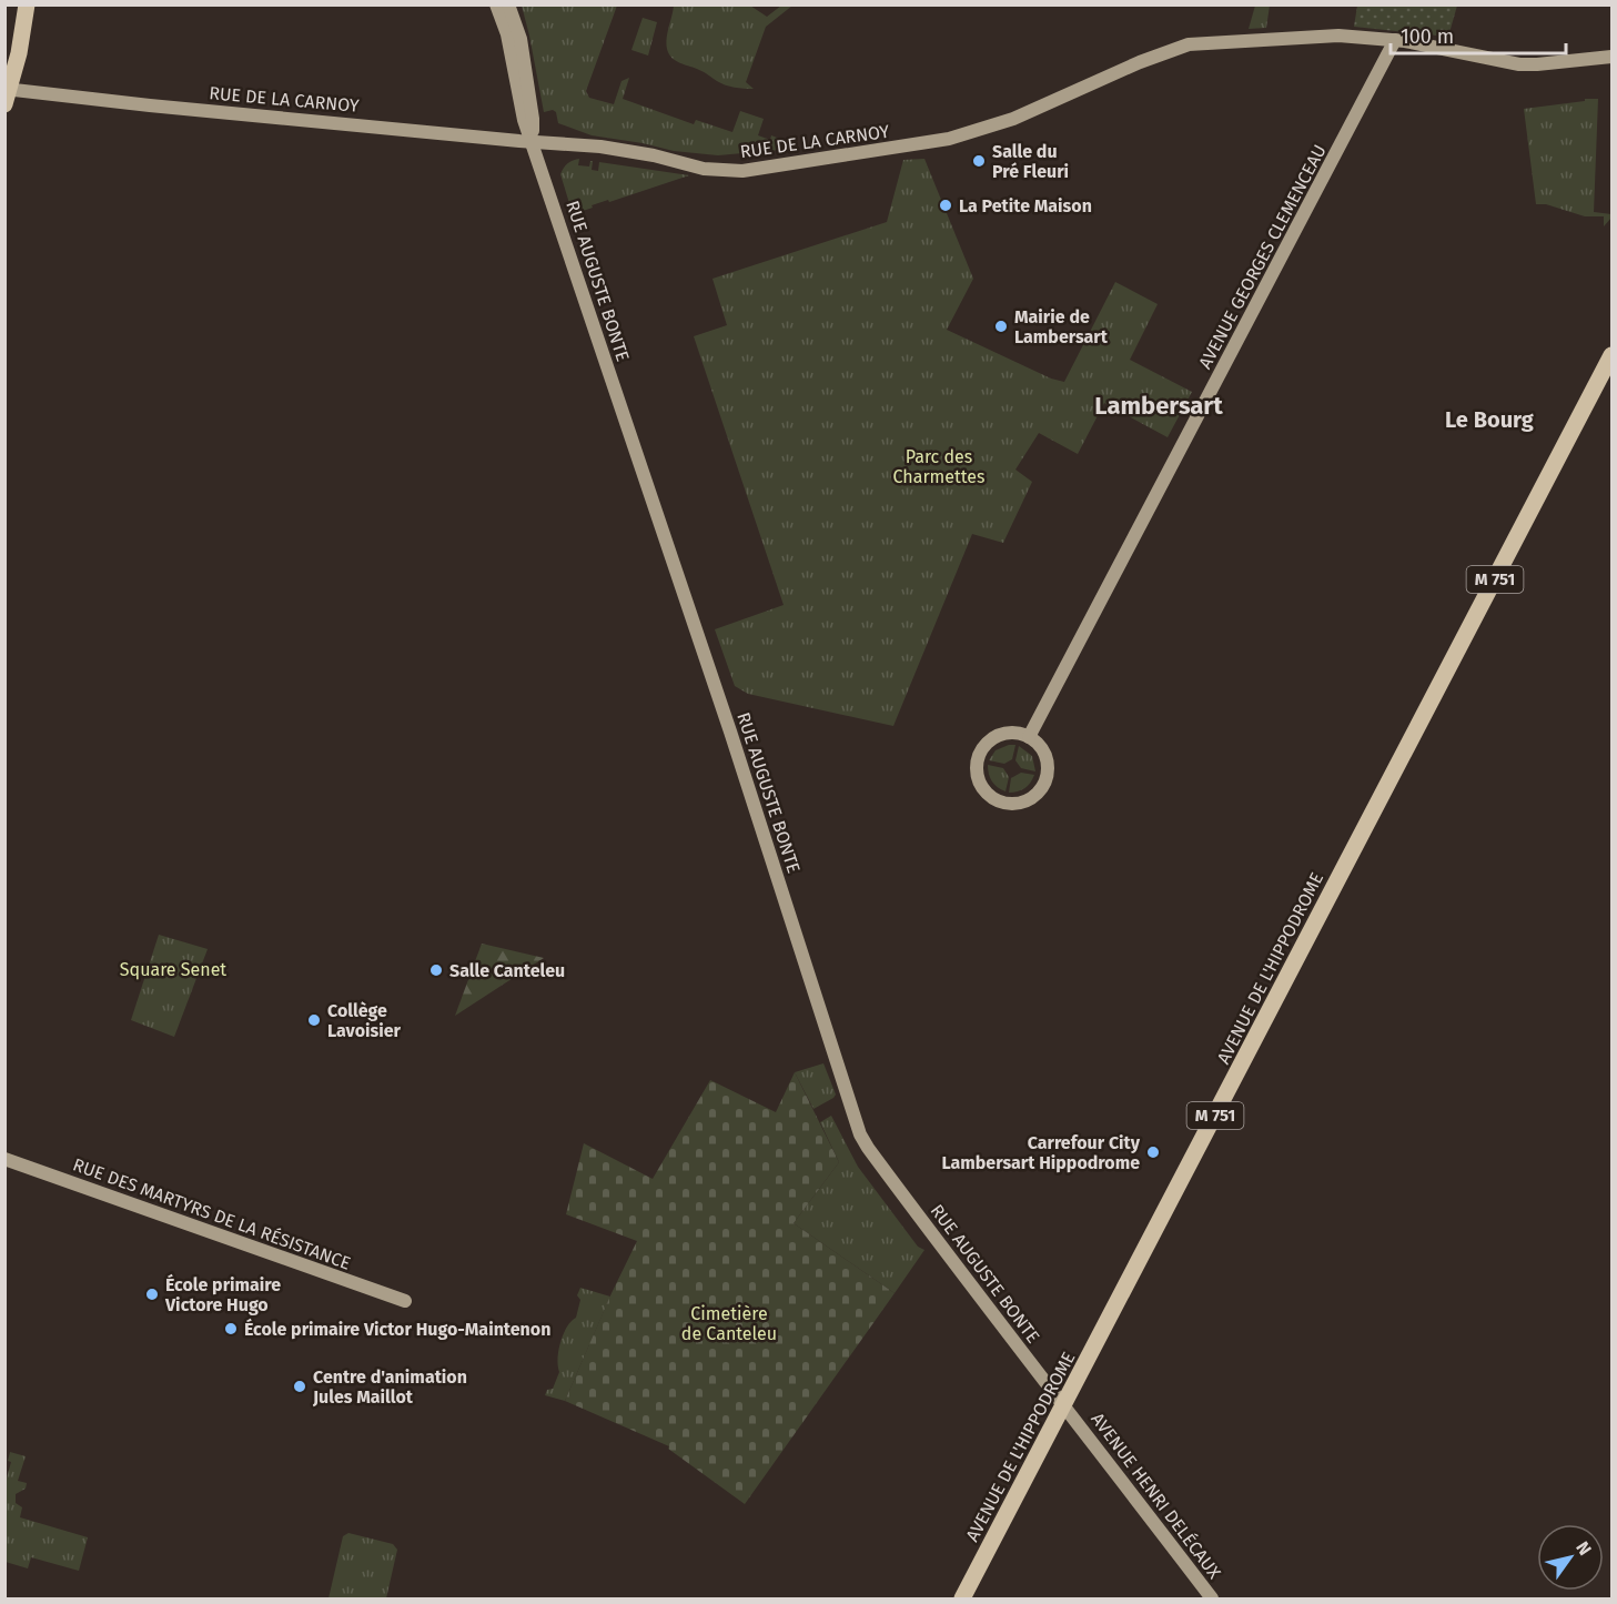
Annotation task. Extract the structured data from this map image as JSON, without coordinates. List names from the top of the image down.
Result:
{
  "streets": {
    "main road": ["M 751", "AVENUE DE L'HIPPODROME"],
    "street": [
      "RUE DE LA CARNOY",
      "AVENUE GEORGES CLEMENCEAU",
      "RUE AUGUSTE BONTE",
      "RUE DES MARTYRS DE LA RÉSISTANCE",
      "AVENUE HENRI DELÉCAUX"
    ]
  },
  "crossings": [
    ["RUE DE LA CARNOY", "AVENUE GEORGES CLEMENCEAU"],
    ["RUE DE LA CARNOY", "RUE AUGUSTE BONTE"],
    ["RUE AUGUSTE BONTE", "AVENUE DE L'HIPPODROME"],
    ["RUE AUGUSTE BONTE", "AVENUE HENRI DELÉCAUX"],
    ["AVENUE DE L'HIPPODROME", "AVENUE HENRI DELÉCAUX"]
  ],
  "districts": ["Lambersart", "Le Bourg"],
  "parks": ["Parc des Charmettes", "Square Senet", "Cimetière de Canteleu"],
  "places": [
    "Salle du Pré Fleuri",
    "La Petite Maison",
    "Mairie de Lambersart",
    "Salle Canteleu",
    "Collège Lavoisier",
    "Carrefour City Lambersart Hippodrome",
    "École primaire Victore Hugo",
    "École primaire Victor Hugo-Maintenon",
    "Centre d'animation Jules Maillot"
  ],
  "scale_bar": "100 m",
  "north": "top right"
}
